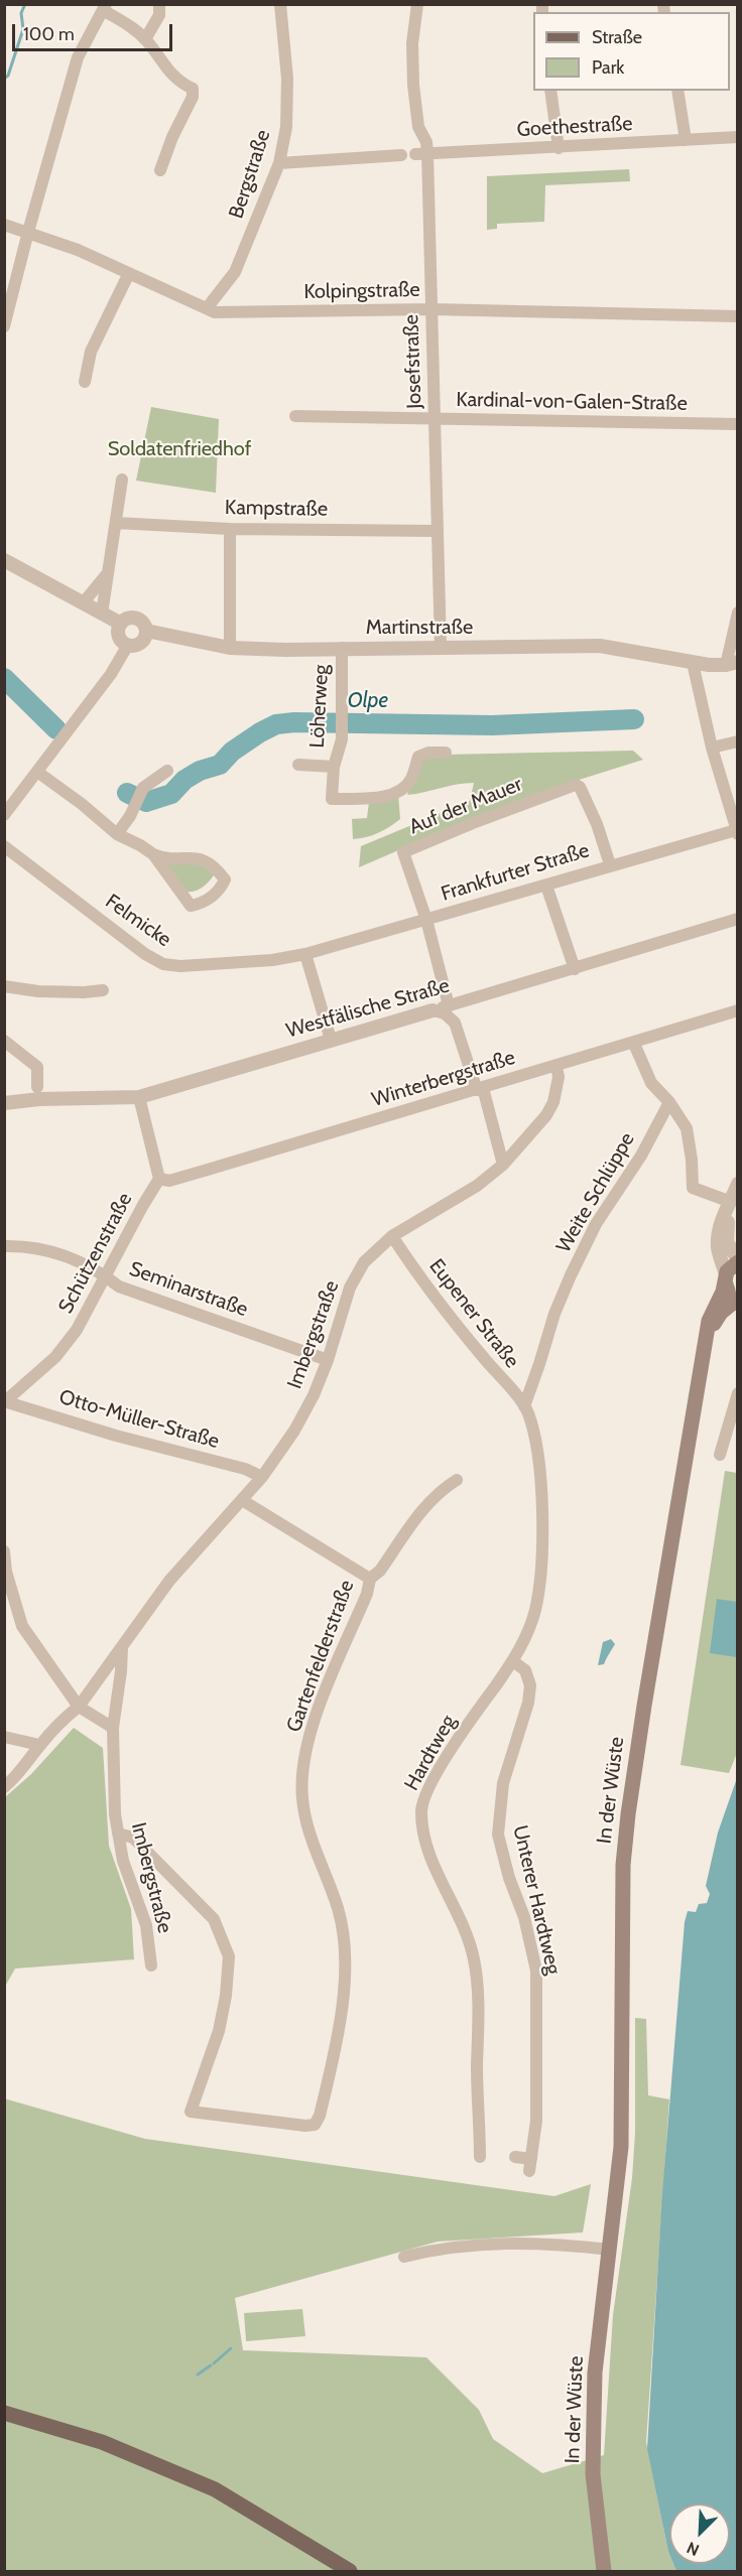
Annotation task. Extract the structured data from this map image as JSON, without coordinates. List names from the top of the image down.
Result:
{
  "streets": {
    "main road": ["In der Wüste"],
    "street": [
      "Goethestraße",
      "Bergstraße",
      "Kolpingstraße",
      "Josefstraße",
      "Kardinal-von-Galen-Straße",
      "Kampstraße",
      "Martinstraße",
      "Löherweg",
      "Auf der Mauer",
      "Frankfurter Straße",
      "Felmicke",
      "Westfälische Straße",
      "Winterbergstraße",
      "Weite Schlüppe",
      "Schützenstraße",
      "Seminarstraße",
      "Eupener Straße",
      "Imbergstraße",
      "Otto-Müller-Straße",
      "Gartenfelderstraße",
      "Hardtweg",
      "Unterer Hardtweg"
    ]
  },
  "crossings": [
    ["Goethestraße", "Josefstraße"],
    ["Bergstraße", "Kolpingstraße"],
    ["Kolpingstraße", "Josefstraße"],
    ["Josefstraße", "Kardinal-von-Galen-Straße"],
    ["Josefstraße", "Kampstraße"],
    ["Josefstraße", "Martinstraße"],
    ["Martinstraße", "Löherweg"],
    ["Auf der Mauer", "Frankfurter Straße"],
    ["Frankfurter Straße", "Felmicke"],
    ["Winterbergstraße", "Schützenstraße"],
    ["Winterbergstraße", "Imbergstraße"],
    ["Weite Schlüppe", "Eupener Straße"],
    ["Weite Schlüppe", "Hardtweg"],
    ["Schützenstraße", "Seminarstraße"],
    ["Schützenstraße", "Otto-Müller-Straße"],
    ["Seminarstraße", "Imbergstraße"],
    ["Eupener Straße", "Imbergstraße"],
    ["Eupener Straße", "Hardtweg"],
    ["Imbergstraße", "Otto-Müller-Straße"],
    ["Imbergstraße", "Gartenfelderstraße"],
    ["Hardtweg", "Unterer Hardtweg"]
  ],
  "water": ["Olpe"],
  "parks": ["Soldatenfriedhof"],
  "legend": ["Straße", "Park"],
  "scale_bar": "100 m",
  "north": "bottom left"
}
